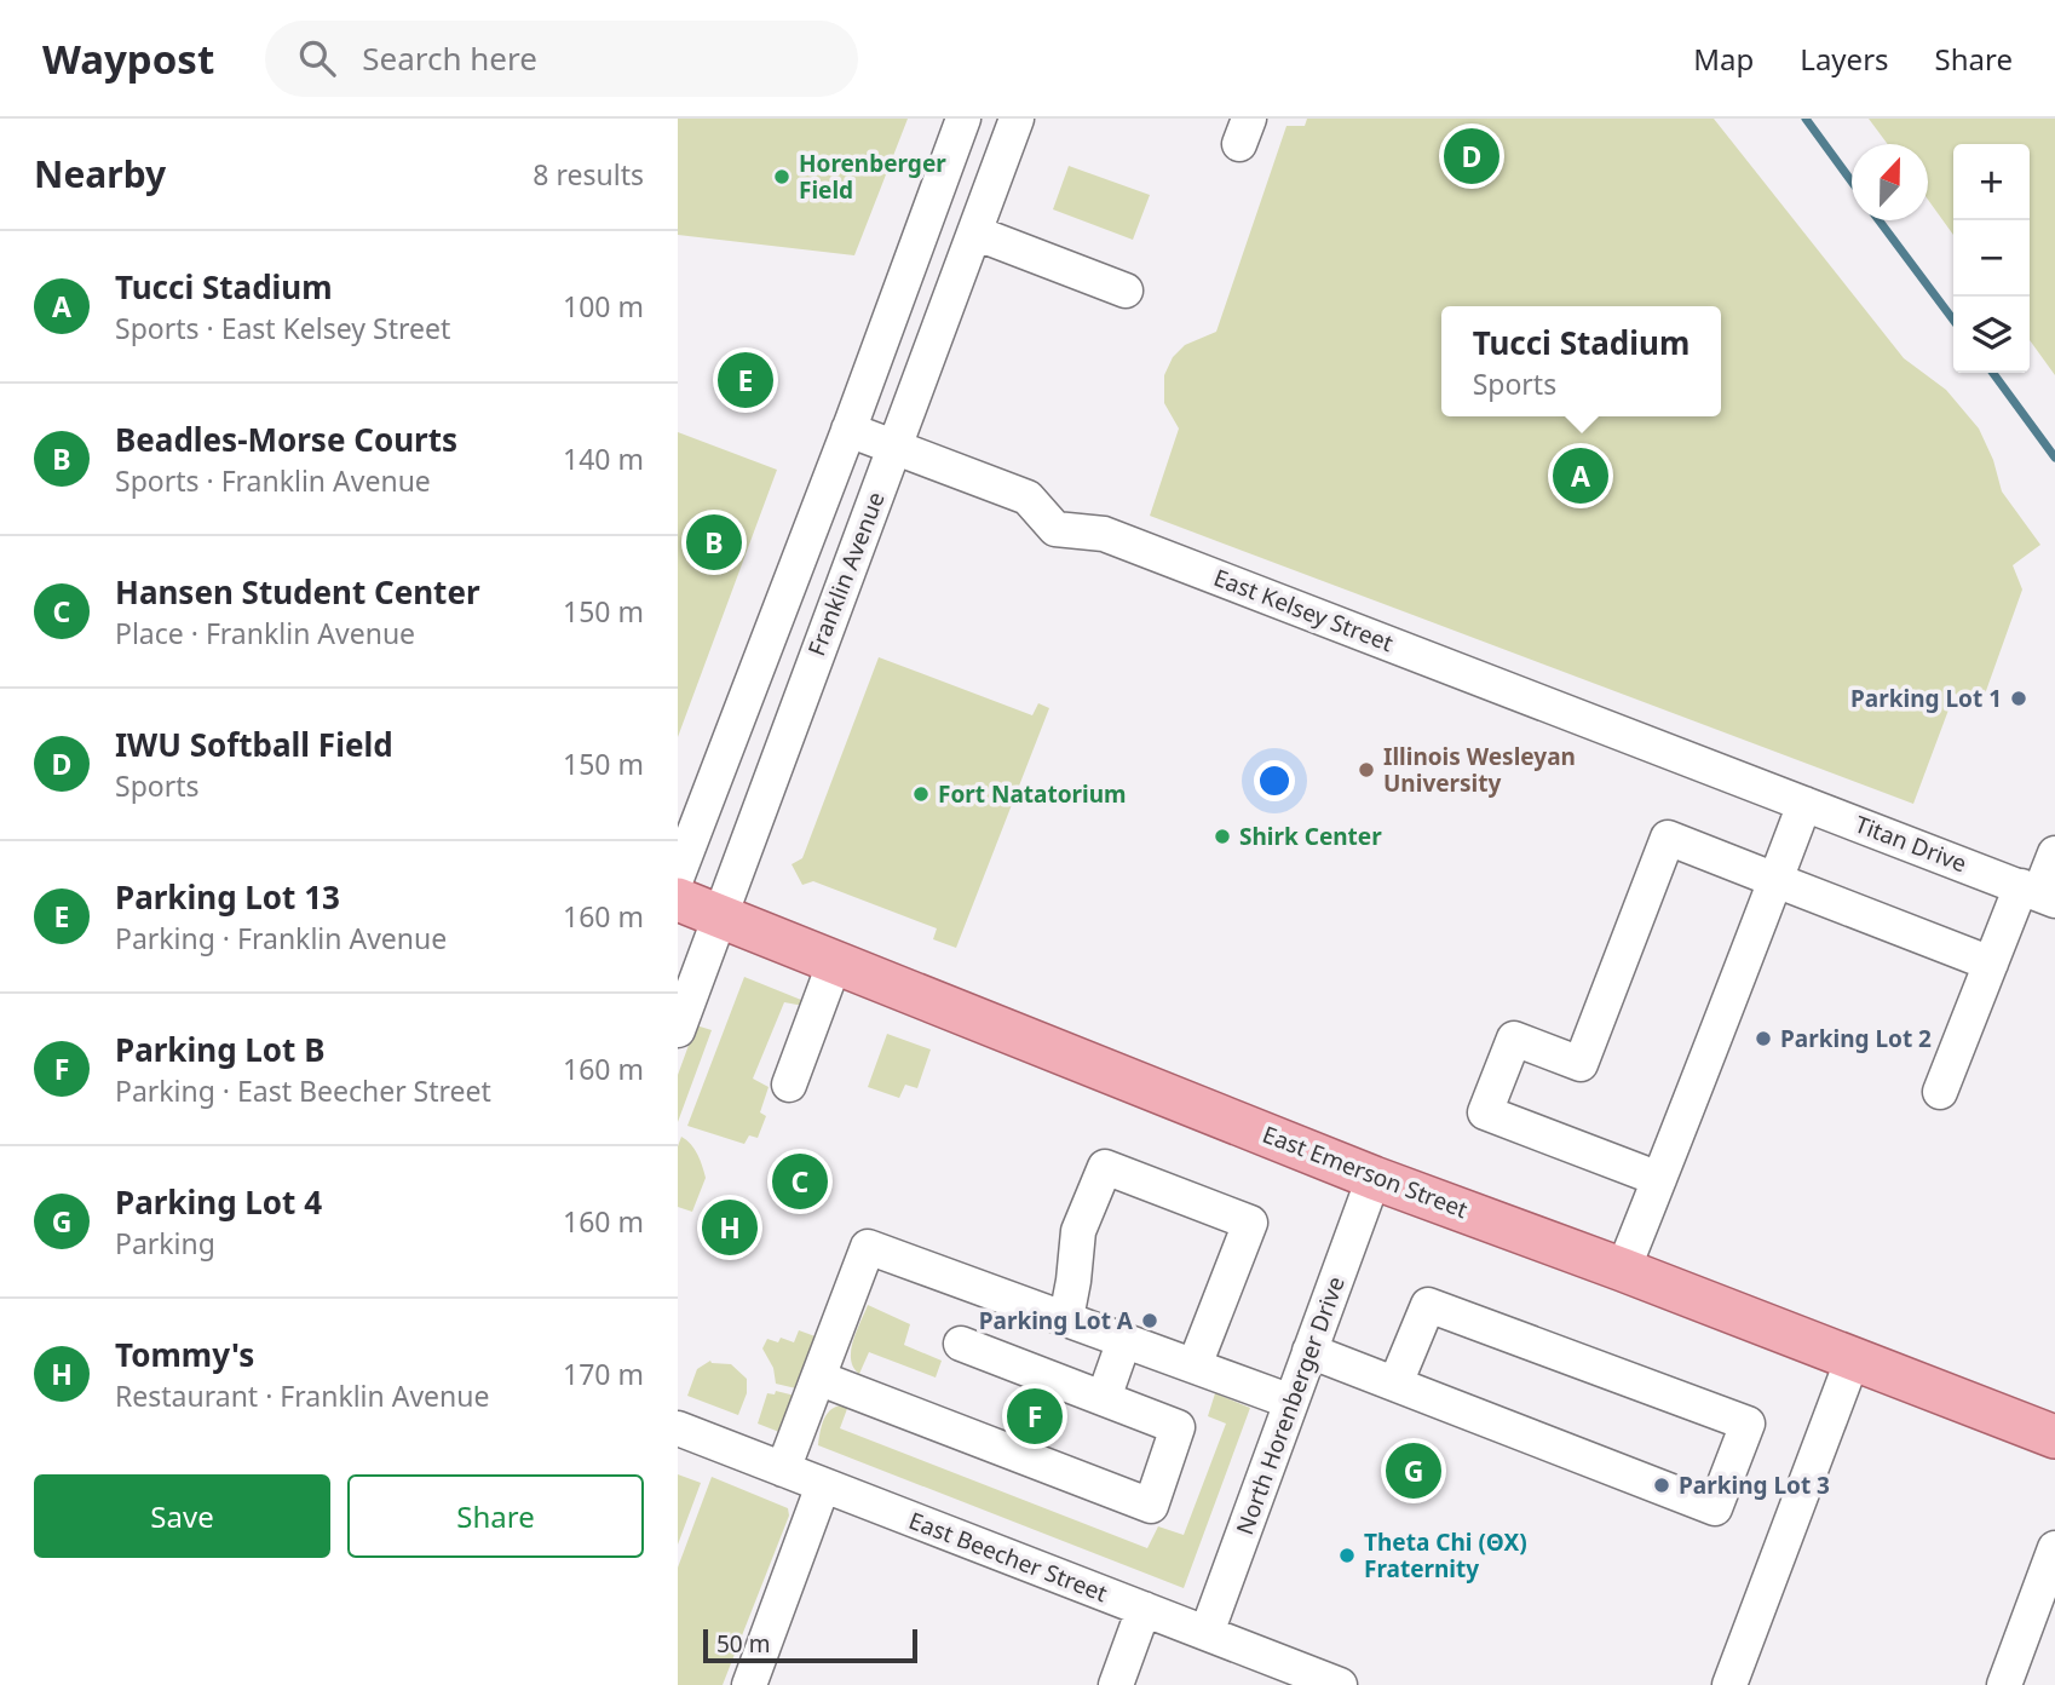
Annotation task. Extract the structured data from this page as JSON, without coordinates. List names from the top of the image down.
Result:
{
  "streets": {
    "main road": ["East Emerson Street"],
    "street": [
      "Franklin Avenue",
      "East Kelsey Street",
      "Titan Drive",
      "North Horenberger Drive",
      "East Beecher Street"
    ]
  },
  "crossings": [
    ["Franklin Avenue", "East Kelsey Street"],
    ["Franklin Avenue", "East Emerson Street"],
    ["East Kelsey Street", "Titan Drive"],
    ["East Emerson Street", "North Horenberger Drive"],
    ["North Horenberger Drive", "East Beecher Street"]
  ],
  "places": [
    "Horenberger Field",
    "Parking Lot 1",
    "Illinois Wesleyan University",
    "Fort Natatorium",
    "Shirk Center",
    "Parking Lot 2",
    "Parking Lot A",
    "Parking Lot 3",
    "Theta Chi (ΘΧ) Fraternity"
  ],
  "scale_bar": "50 m",
  "north": "top",
  "page": {
    "header": "Waypost",
    "search": "Search here",
    "nav": ["Map", "Layers", "Share"],
    "heading": ["Nearby", "8 results"],
    "pins": [
      "D",
      "E",
      "A",
      "B",
      "C",
      "H",
      "F",
      "G"
    ],
    "map_buttons": ["+", "−"],
    "list": [
      {
        "mark": "A",
        "name": "Tucci Stadium",
        "note": "Sports · East Kelsey Street",
        "value": "100 m"
      },
      {
        "mark": "B",
        "name": "Beadles-Morse Courts",
        "note": "Sports · Franklin Avenue",
        "value": "140 m"
      },
      {
        "mark": "C",
        "name": "Hansen Student Center",
        "note": "Place · Franklin Avenue",
        "value": "150 m"
      },
      {
        "mark": "D",
        "name": "IWU Softball Field",
        "note": "Sports",
        "value": "150 m"
      },
      {
        "mark": "E",
        "name": "Parking Lot 13",
        "note": "Parking · Franklin Avenue",
        "value": "160 m"
      },
      {
        "mark": "F",
        "name": "Parking Lot B",
        "note": "Parking · East Beecher Street",
        "value": "160 m"
      },
      {
        "mark": "G",
        "name": "Parking Lot 4",
        "note": "Parking",
        "value": "160 m"
      },
      {
        "mark": "H",
        "name": "Tommy's",
        "note": "Restaurant · Franklin Avenue",
        "value": "170 m"
      }
    ],
    "popup": ["Tucci Stadium", "Sports"],
    "buttons": ["Save", "Share"],
    "scale": "50 m"
  }
}
